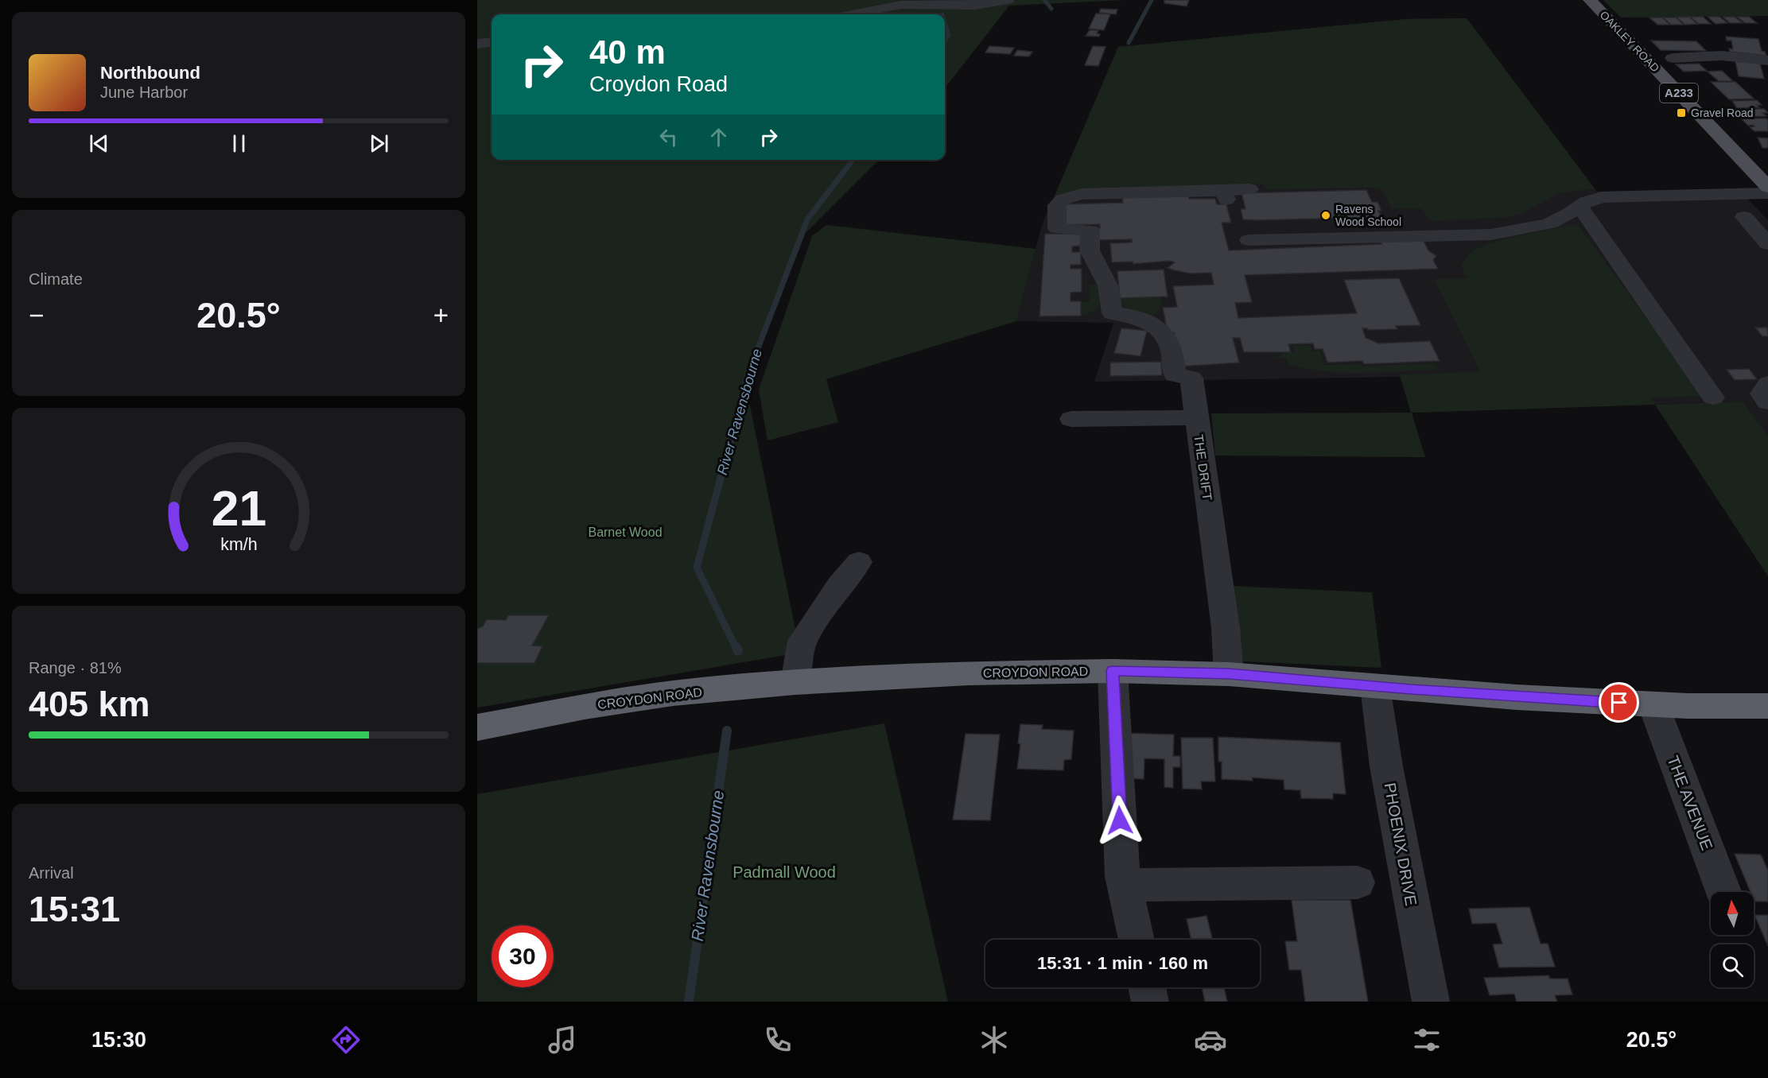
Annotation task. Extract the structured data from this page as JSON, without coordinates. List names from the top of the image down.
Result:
{
  "streets": {
    "highway": ["CROYDON ROAD"],
    "main road": ["OAKLEY ROAD", "A233"],
    "street": ["THE DRIFT", "THE AVENUE", "PHOENIX DRIVE"]
  },
  "crossings": [
    ["THE DRIFT", "CROYDON ROAD"],
    ["CROYDON ROAD", "THE AVENUE"],
    ["CROYDON ROAD", "PHOENIX DRIVE"]
  ],
  "water": ["River Ravensbourne"],
  "parks": ["Barnet Wood", "Padmall Wood"],
  "places": {
    "transit": ["Gravel Road"],
    "other": ["Ravens Wood School"]
  },
  "north": "top",
  "page": {
    "turn": ["40 m", "Croydon Road"],
    "song": ["Northbound", "June Harbor"],
    "tile": [
      "Climate",
      ["Range · 81%", "405 km"],
      ["Arrival", "15:31"]
    ],
    "heat": ["−", "20.5°", "+"],
    "limit": "30",
    "trip": "15:31 · 1 min · 160 m",
    "tabs": ["15:30", "20.5°"],
    "gauge": ["21", "km/h"]
  }
}
